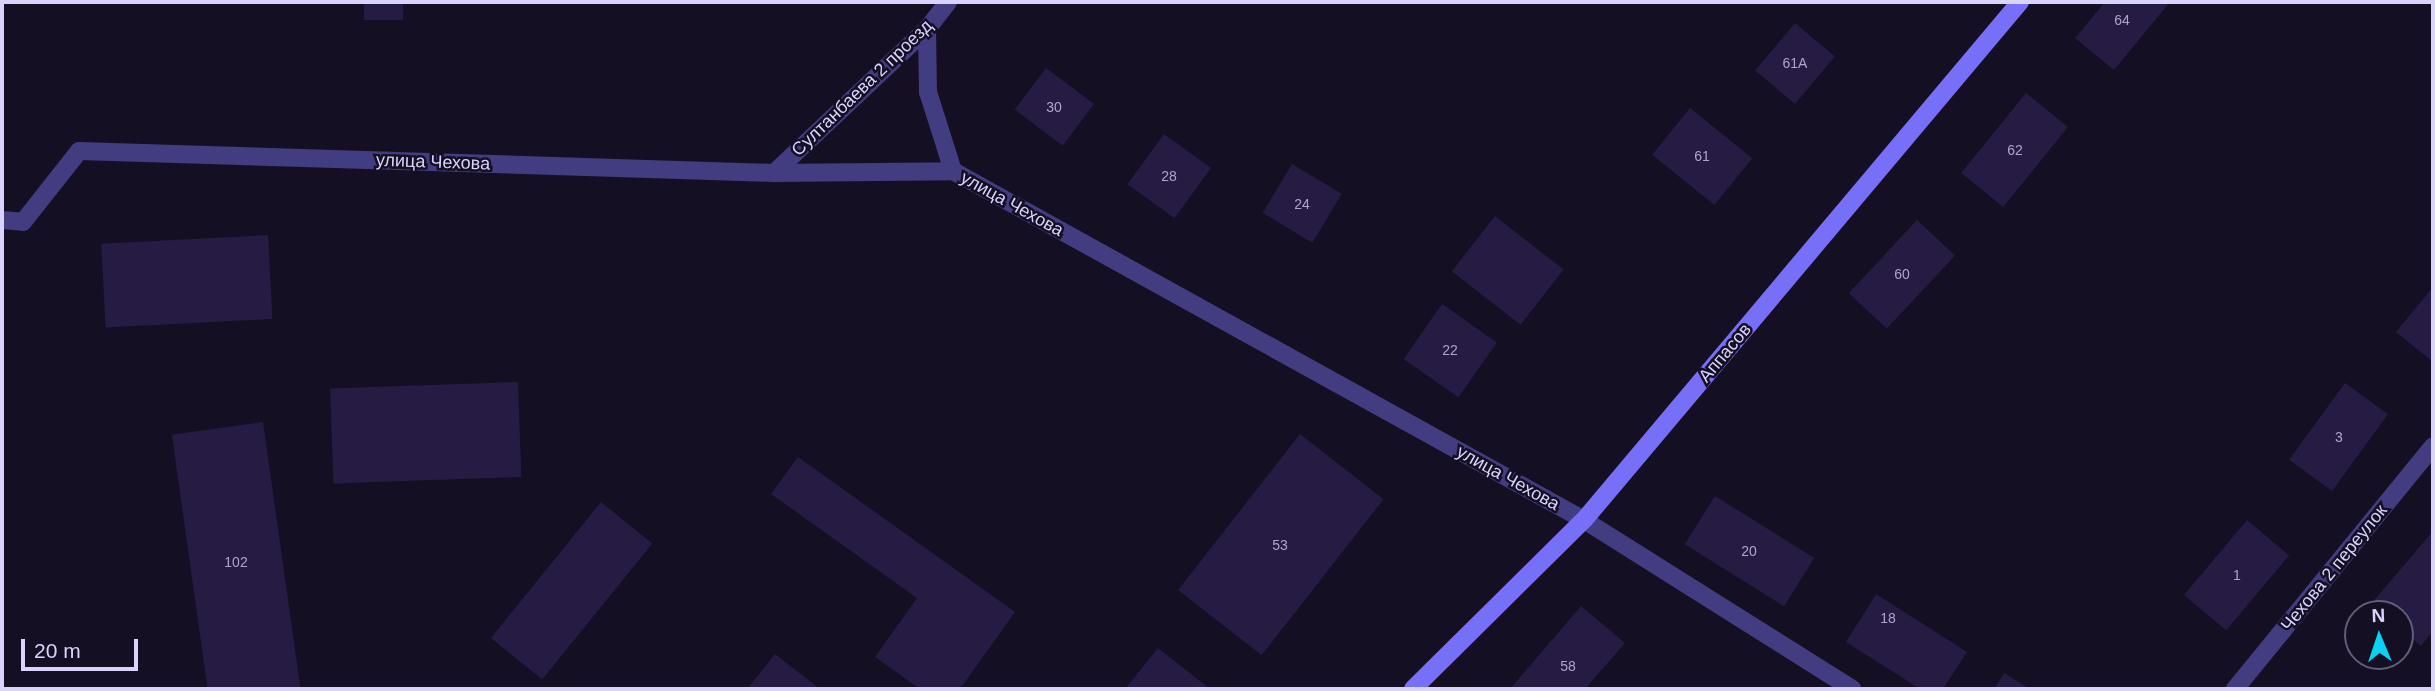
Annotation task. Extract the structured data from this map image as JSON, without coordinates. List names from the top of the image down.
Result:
{
  "streets": {
    "street": [
      "Султанбаева 2 проезд",
      "улица Чехова",
      "Аппасов",
      "Чехова 2 переулок"
    ]
  },
  "crossings": [
    ["Султанбаева 2 проезд", "улица Чехова"],
    ["улица Чехова", "Аппасов"]
  ],
  "house_numbers": [
    "64",
    "61А",
    "30",
    "62",
    "61",
    "28",
    "24",
    "60",
    "22",
    "3",
    "53",
    "20",
    "102",
    "1",
    "18",
    "58"
  ],
  "scale_bar": "20 m",
  "north": "top"
}
